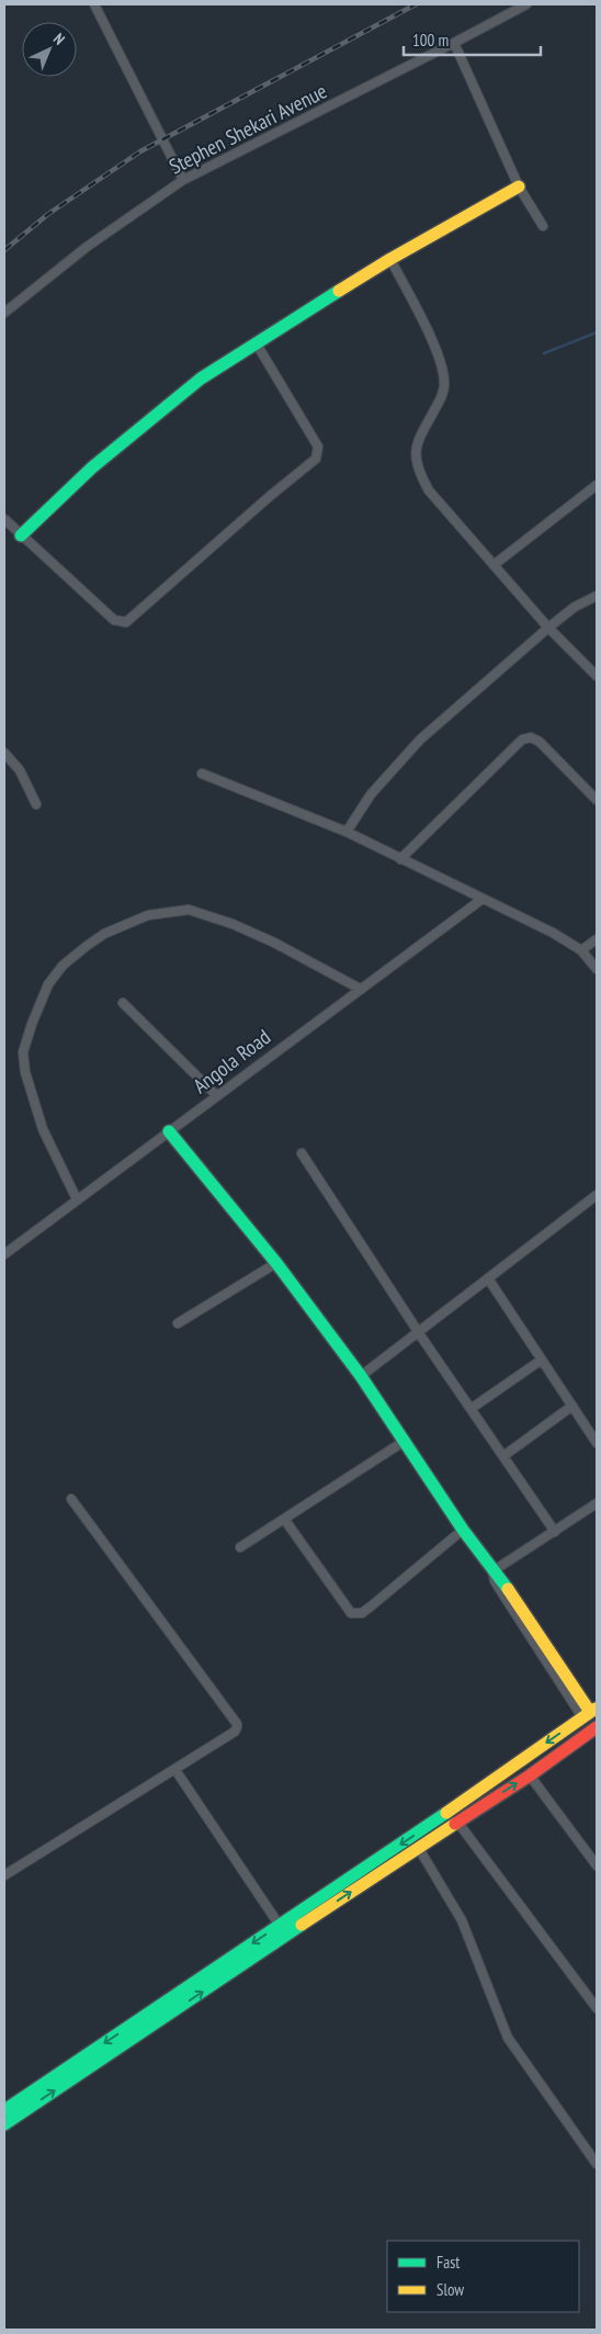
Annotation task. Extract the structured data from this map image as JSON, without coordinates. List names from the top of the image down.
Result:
{
  "streets": {
    "street": ["Stephen Shekari Avenue", "Angola Road"]
  },
  "legend": ["Fast", "Slow"],
  "scale_bar": "100 m",
  "north": "top right"
}
